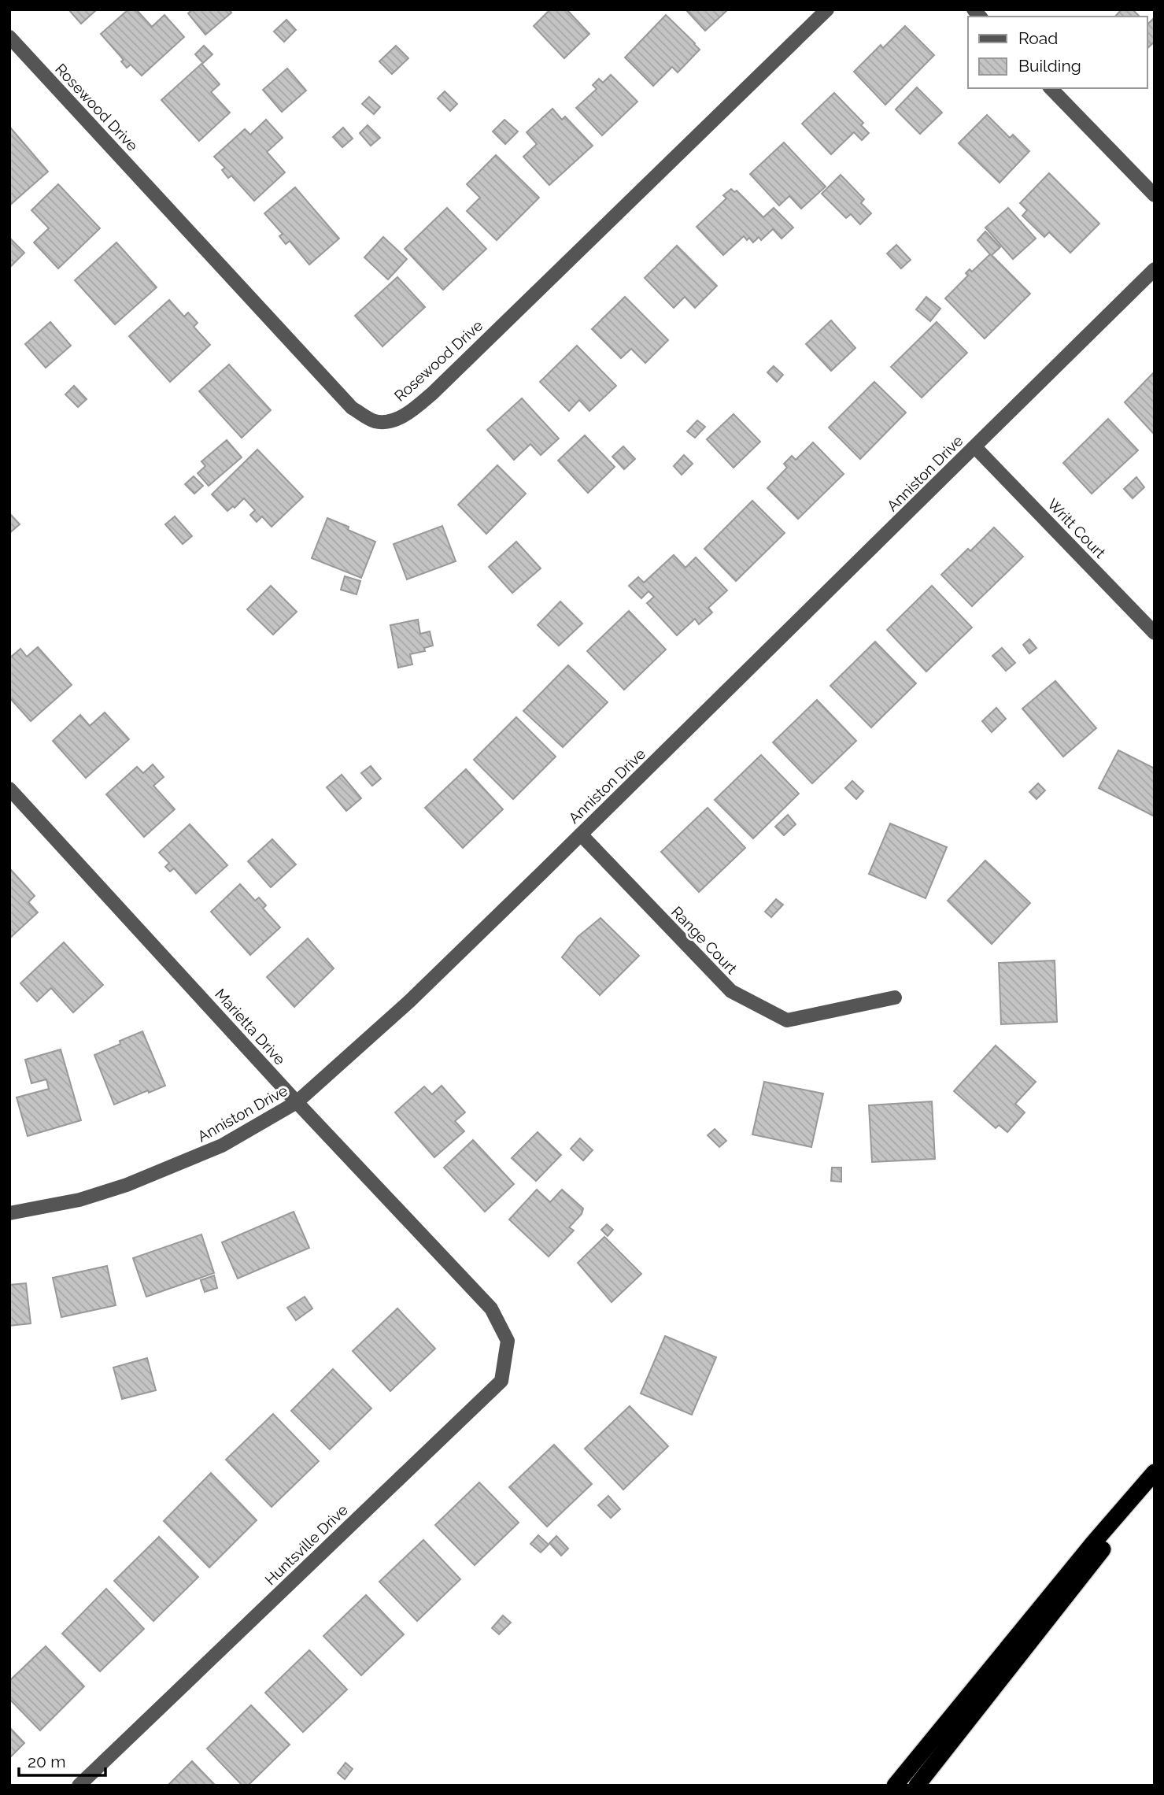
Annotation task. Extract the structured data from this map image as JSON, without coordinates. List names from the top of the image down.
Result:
{
  "streets": {
    "street": [
      "Rosewood Drive",
      "Anniston Drive",
      "Writt Court",
      "Range Court",
      "Marietta Drive",
      "Huntsville Drive"
    ]
  },
  "crossings": [
    ["Anniston Drive", "Writt Court"],
    ["Anniston Drive", "Range Court"],
    ["Anniston Drive", "Marietta Drive"],
    ["Marietta Drive", "Huntsville Drive"]
  ],
  "legend": ["Road", "Building"],
  "scale_bar": "20 m"
}
